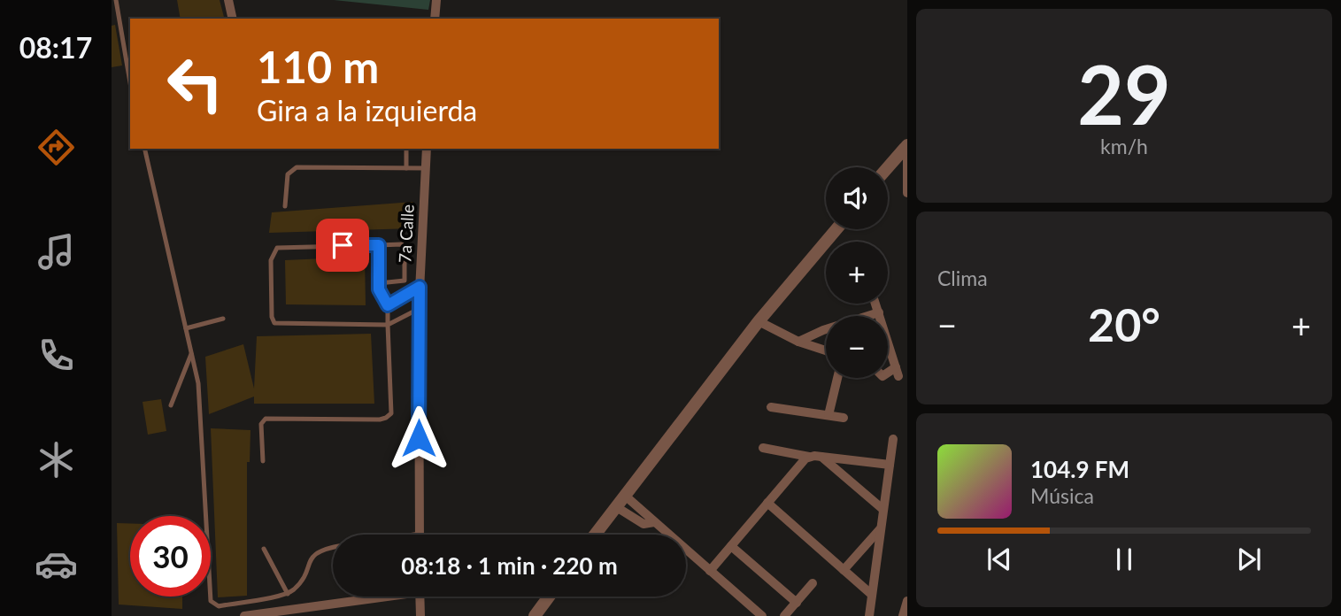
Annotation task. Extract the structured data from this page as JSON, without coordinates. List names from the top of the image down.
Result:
{
  "streets": {
    "street": ["7a Calle"]
  },
  "page": {
    "tabs": "08:17",
    "tile": [
      ["29", "km/h"],
      "Clima"
    ],
    "turn": ["110 m", "Gira a la izquierda"],
    "map_buttons": ["+", "−"],
    "heat": ["−", "20°", "+"],
    "song": ["104.9 FM", "Música"],
    "limit": "30",
    "trip": "08:18 · 1 min · 220 m"
  }
}
